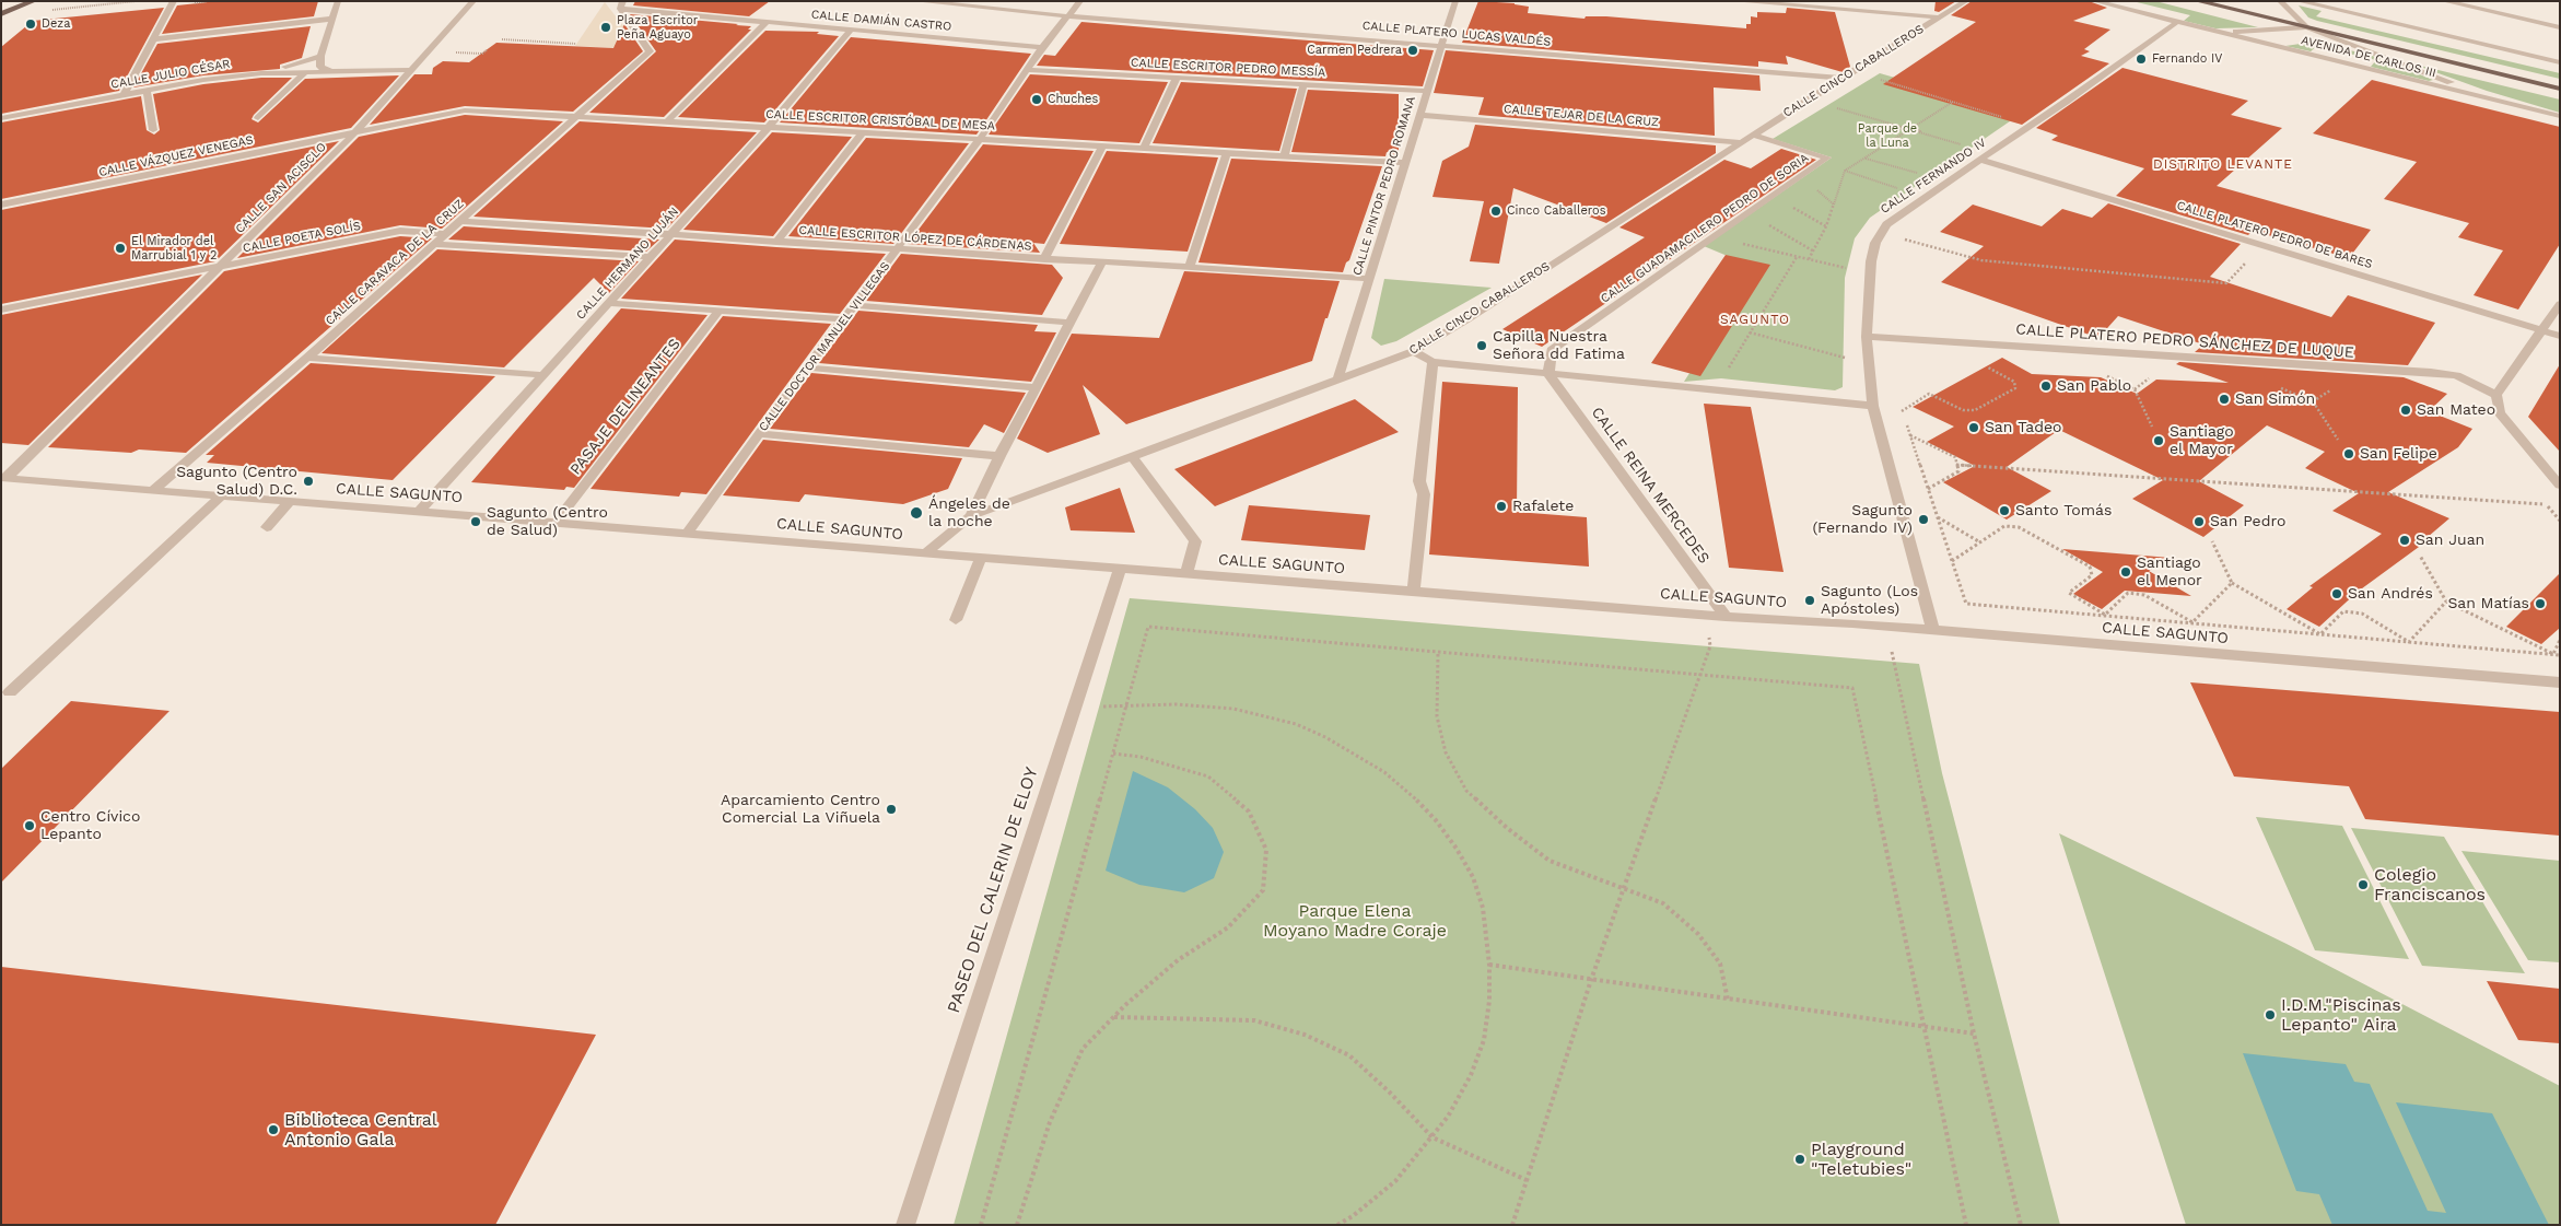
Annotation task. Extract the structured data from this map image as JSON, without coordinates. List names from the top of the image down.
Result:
{
  "streets": {
    "main road": ["AVENIDA DE CARLOS III"],
    "street": [
      "CALLE DAMIÁN CASTRO",
      "CALLE PLATERO LUCAS VALDÉS",
      "CALLE ESCRITOR PEDRO MESSÍA",
      "CALLE CINCO CABALLEROS",
      "CALLE JULIO CÉSAR",
      "CALLE TEJAR DE LA CRUZ",
      "CALLE ESCRITOR CRISTÓBAL DE MESA",
      "CALLE VÁZQUEZ VENEGAS",
      "CALLE FERNANDO IV",
      "CALLE PINTOR PEDRO ROMANA",
      "CALLE SAN ACISCLO",
      "CALLE GUADAMACILERO PEDRO DE SORIA",
      "CALLE PLATERO PEDRO DE BARES",
      "CALLE POETA SOLÍS",
      "CALLE ESCRITOR LÓPEZ DE CÁRDENAS",
      "CALLE CARAVACA DE LA CRUZ",
      "CALLE HERMANO LUJÁN",
      "CALLE PLATERO PEDRO SÁNCHEZ DE LUQUE",
      "CALLE DOCTOR MANUEL VILLEGAS",
      "PASAJE DELINEANTES",
      "CALLE REINA MERCEDES",
      "CALLE SAGUNTO",
      "PASEO DEL CALERIN DE ELOY"
    ]
  },
  "crossings": [
    ["CALLE DAMIÁN CASTRO", "CALLE CARAVACA DE LA CRUZ"],
    ["CALLE DAMIÁN CASTRO", "CALLE HERMANO LUJÁN"],
    ["CALLE DAMIÁN CASTRO", "CALLE DOCTOR MANUEL VILLEGAS"],
    ["CALLE PLATERO LUCAS VALDÉS", "CALLE CINCO CABALLEROS"],
    ["CALLE PLATERO LUCAS VALDÉS", "CALLE PINTOR PEDRO ROMANA"],
    ["CALLE PLATERO LUCAS VALDÉS", "CALLE DOCTOR MANUEL VILLEGAS"],
    ["AVENIDA DE CARLOS III", "CALLE FERNANDO IV"],
    ["CALLE ESCRITOR PEDRO MESSÍA", "CALLE PINTOR PEDRO ROMANA"],
    ["CALLE ESCRITOR PEDRO MESSÍA", "CALLE DOCTOR MANUEL VILLEGAS"],
    ["CALLE CINCO CABALLEROS", "CALLE TEJAR DE LA CRUZ"],
    ["CALLE CINCO CABALLEROS", "CALLE PINTOR PEDRO ROMANA"],
    ["CALLE CINCO CABALLEROS", "CALLE GUADAMACILERO PEDRO DE SORIA"],
    ["CALLE CINCO CABALLEROS", "CALLE SAGUNTO"],
    ["CALLE JULIO CÉSAR", "CALLE SAN ACISCLO"],
    ["CALLE TEJAR DE LA CRUZ", "CALLE PINTOR PEDRO ROMANA"],
    ["CALLE ESCRITOR CRISTÓBAL DE MESA", "CALLE VÁZQUEZ VENEGAS"],
    ["CALLE ESCRITOR CRISTÓBAL DE MESA", "CALLE PINTOR PEDRO ROMANA"],
    ["CALLE ESCRITOR CRISTÓBAL DE MESA", "CALLE SAN ACISCLO"],
    ["CALLE ESCRITOR CRISTÓBAL DE MESA", "CALLE CARAVACA DE LA CRUZ"],
    ["CALLE ESCRITOR CRISTÓBAL DE MESA", "CALLE HERMANO LUJÁN"],
    ["CALLE ESCRITOR CRISTÓBAL DE MESA", "CALLE DOCTOR MANUEL VILLEGAS"],
    ["CALLE VÁZQUEZ VENEGAS", "CALLE SAN ACISCLO"],
    ["CALLE FERNANDO IV", "CALLE PLATERO PEDRO DE BARES"],
    ["CALLE FERNANDO IV", "CALLE PLATERO PEDRO SÁNCHEZ DE LUQUE"],
    ["CALLE FERNANDO IV", "CALLE SAGUNTO"],
    ["CALLE PINTOR PEDRO ROMANA", "CALLE ESCRITOR LÓPEZ DE CÁRDENAS"],
    ["CALLE SAN ACISCLO", "CALLE POETA SOLÍS"],
    ["CALLE SAN ACISCLO", "CALLE SAGUNTO"],
    ["CALLE GUADAMACILERO PEDRO DE SORIA", "CALLE REINA MERCEDES"],
    ["CALLE POETA SOLÍS", "CALLE CARAVACA DE LA CRUZ"],
    ["CALLE ESCRITOR LÓPEZ DE CÁRDENAS", "CALLE CARAVACA DE LA CRUZ"],
    ["CALLE ESCRITOR LÓPEZ DE CÁRDENAS", "CALLE HERMANO LUJÁN"],
    ["CALLE ESCRITOR LÓPEZ DE CÁRDENAS", "CALLE DOCTOR MANUEL VILLEGAS"],
    ["CALLE CARAVACA DE LA CRUZ", "CALLE SAGUNTO"],
    ["CALLE HERMANO LUJÁN", "CALLE SAGUNTO"],
    ["CALLE DOCTOR MANUEL VILLEGAS", "CALLE SAGUNTO"],
    ["PASAJE DELINEANTES", "CALLE SAGUNTO"],
    ["CALLE REINA MERCEDES", "CALLE SAGUNTO"],
    ["CALLE SAGUNTO", "PASEO DEL CALERIN DE ELOY"]
  ],
  "districts": ["DISTRITO LEVANTE", "SAGUNTO"],
  "parks": ["Parque de la Luna", "Parque Elena Moyano Madre Coraje"],
  "places": [
    "Deza",
    "Plaza Escritor Peña Aguayo",
    "Carmen Pedrera",
    "Fernando IV",
    "Chuches",
    "Cinco Caballeros",
    "El Mirador del Marrubial 1 y 2",
    "Capilla Nuestra Señora dd Fatima",
    "San Pablo",
    "San Simón",
    "San Mateo",
    "San Tadeo",
    "Santiago el Mayor",
    "San Felipe",
    "Sagunto (Centro Salud) D.C.",
    "Rafalete",
    "Santo Tomás",
    "Ángeles de la noche",
    "Sagunto (Fernando IV)",
    "Sagunto (Centro de Salud)",
    "San Pedro",
    "San Juan",
    "Santiago el Menor",
    "San Andrés",
    "Sagunto (Los Apóstoles)",
    "San Matías",
    "Aparcamiento Centro Comercial La Viñuela",
    "Centro Cívico Lepanto",
    "Colegio Franciscanos",
    "I.D.M.\"Piscinas Lepanto\" Aira",
    "Biblioteca Central Antonio Gala",
    "Playground \"Teletubies\""
  ]
}
